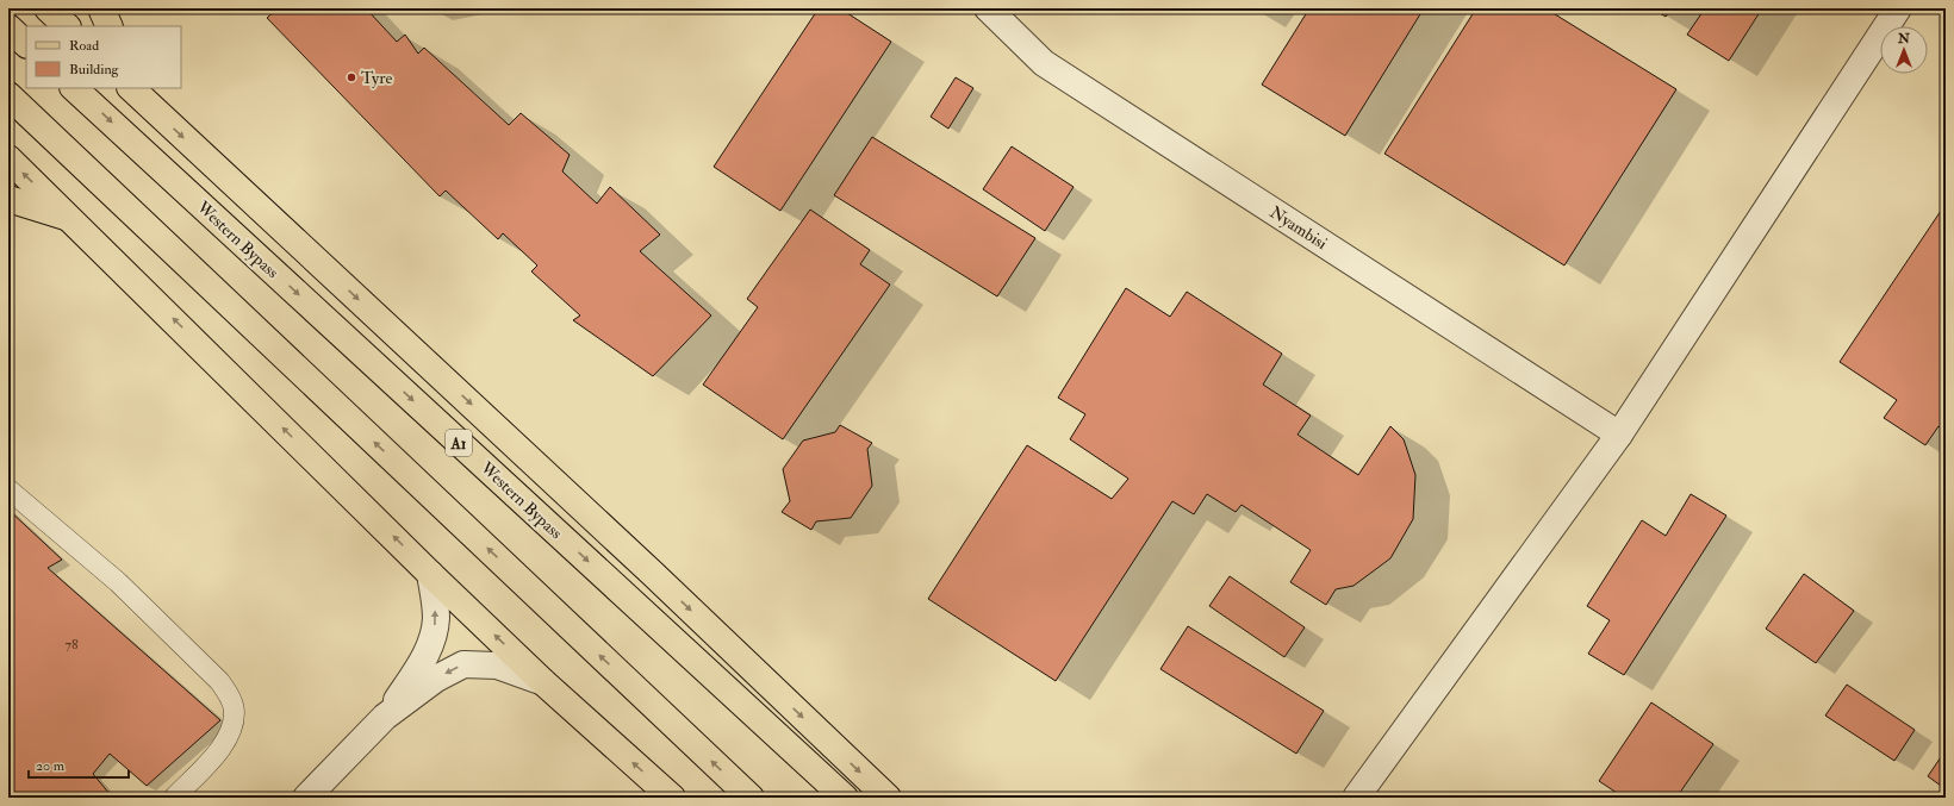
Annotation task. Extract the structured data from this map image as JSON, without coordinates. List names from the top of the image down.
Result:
{
  "streets": {
    "main road": ["Western Bypass", "A1"],
    "street": ["Nyambisi"]
  },
  "places": ["Tyre"],
  "house_numbers": ["78"],
  "legend": ["Road", "Building"],
  "scale_bar": "20 m",
  "north": "top"
}
